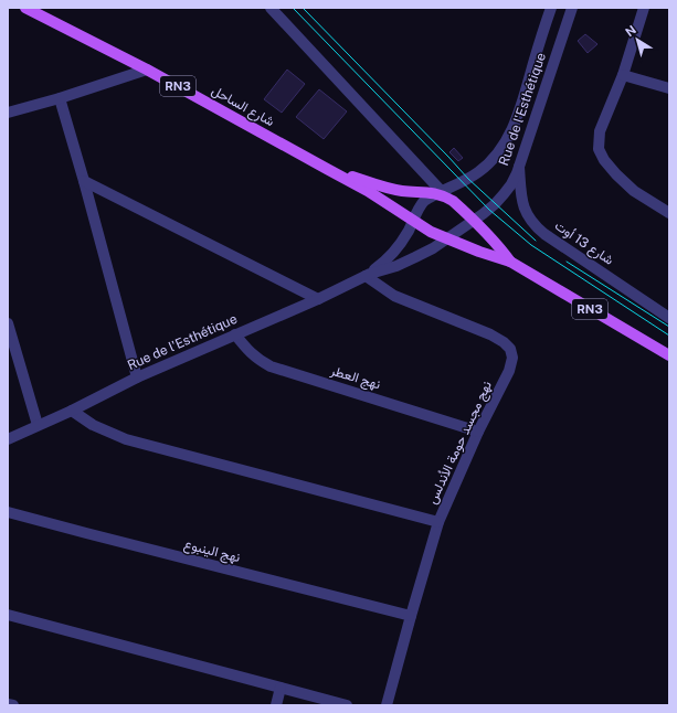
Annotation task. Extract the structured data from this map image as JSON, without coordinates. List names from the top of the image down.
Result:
{
  "streets": {
    "main road": ["RN3", "شارع الساحل"],
    "street": [
      "Rue de l'Esthétique",
      "شارع 13 أوت",
      "نهج العطر",
      "نهج مجسد حومة الأندلس",
      "نهج الينبوع"
    ]
  },
  "crossings": [
    ["RN3", "شارع الساحل"],
    ["RN3", "Rue de l'Esthétique"],
    ["شارع الساحل", "Rue de l'Esthétique"],
    ["Rue de l'Esthétique", "شارع 13 أوت"],
    ["Rue de l'Esthétique", "نهج العطر"],
    ["Rue de l'Esthétique", "نهج مجسد حومة الأندلس"],
    ["نهج العطر", "نهج مجسد حومة الأندلس"],
    ["نهج مجسد حومة الأندلس", "نهج الينبوع"]
  ],
  "north": "top left"
}
